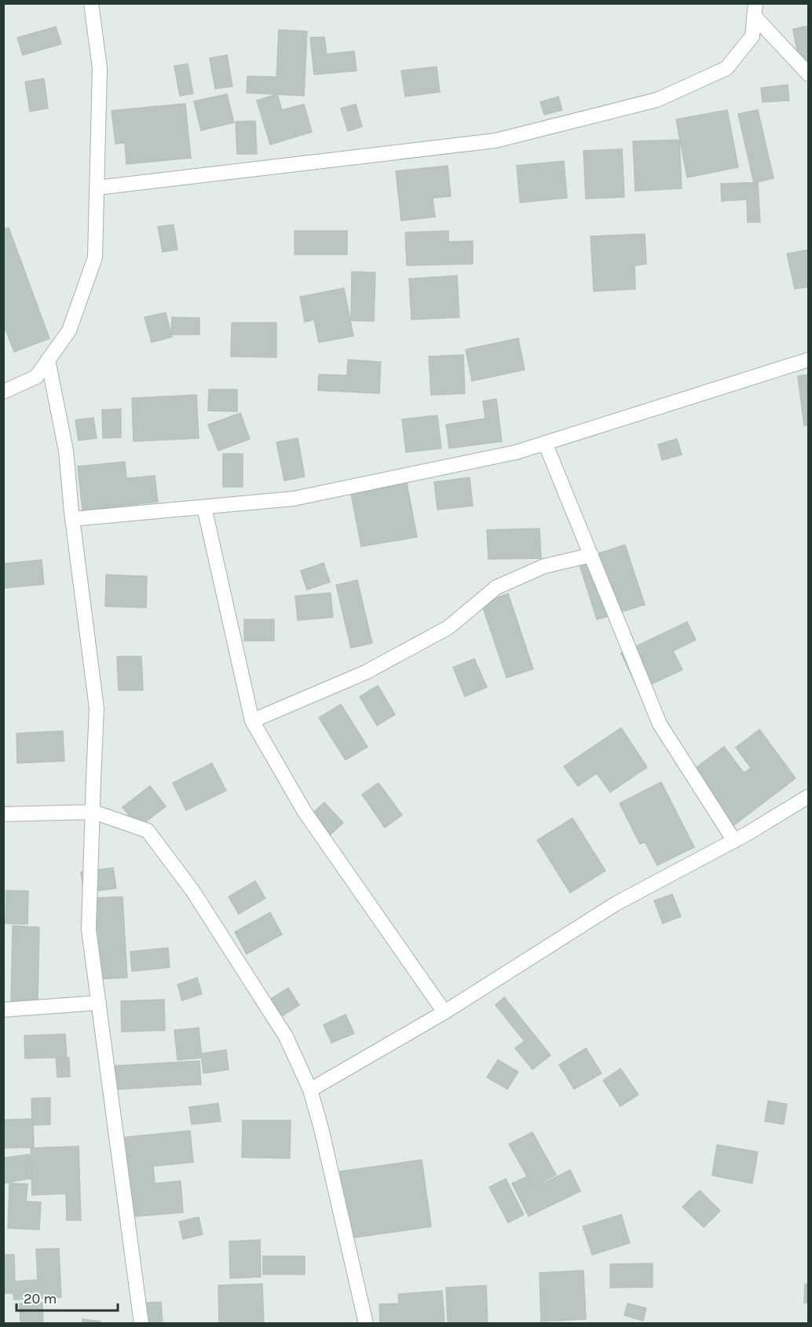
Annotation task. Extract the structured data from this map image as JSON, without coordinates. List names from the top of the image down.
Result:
{
  "scale_bar": "20 m"
}
